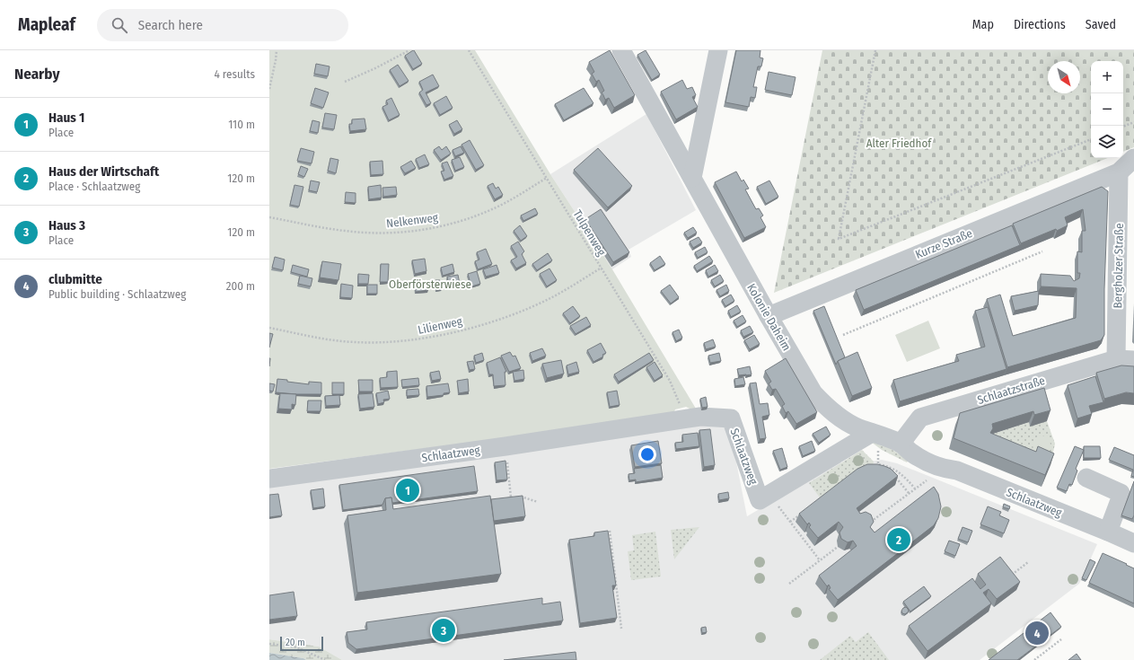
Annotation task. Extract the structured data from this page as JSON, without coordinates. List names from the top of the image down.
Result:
{
  "streets": {
    "street": [
      "Kurze Straße",
      "Bergholzer Straße",
      "Kolonie Daheim",
      "Schlaatzstraße",
      "Schlaatzweg"
    ],
    "path": ["Nelkenweg", "Tulpenweg", "Lilienweg"]
  },
  "crossings": [
    ["Nelkenweg", "Tulpenweg"],
    ["Tulpenweg", "Lilienweg"],
    ["Tulpenweg", "Schlaatzweg"],
    ["Kurze Straße", "Bergholzer Straße"],
    ["Kurze Straße", "Kolonie Daheim"],
    ["Bergholzer Straße", "Schlaatzstraße"],
    ["Kolonie Daheim", "Schlaatzweg"],
    ["Schlaatzstraße", "Schlaatzweg"]
  ],
  "parks": ["Alter Friedhof", "Oberförsterwiese"],
  "scale_bar": "20 m",
  "north": "bottom right",
  "page": {
    "header": "Mapleaf",
    "search": "Search here",
    "nav": ["Map", "Directions", "Saved"],
    "heading": ["Nearby", "4 results"],
    "map_buttons": ["+", "−"],
    "list": [
      {
        "mark": "1",
        "name": "Haus 1",
        "note": "Place",
        "value": "110 m"
      },
      {
        "mark": "2",
        "name": "Haus der Wirtschaft",
        "note": "Place · Schlaatzweg",
        "value": "120 m"
      },
      {
        "mark": "3",
        "name": "Haus 3",
        "note": "Place",
        "value": "120 m"
      },
      {
        "mark": "4",
        "name": "clubmitte",
        "note": "Public building · Schlaatzweg",
        "value": "200 m"
      }
    ],
    "pins": [
      "1",
      "2",
      "3",
      "4"
    ],
    "scale": "20 m"
  }
}
